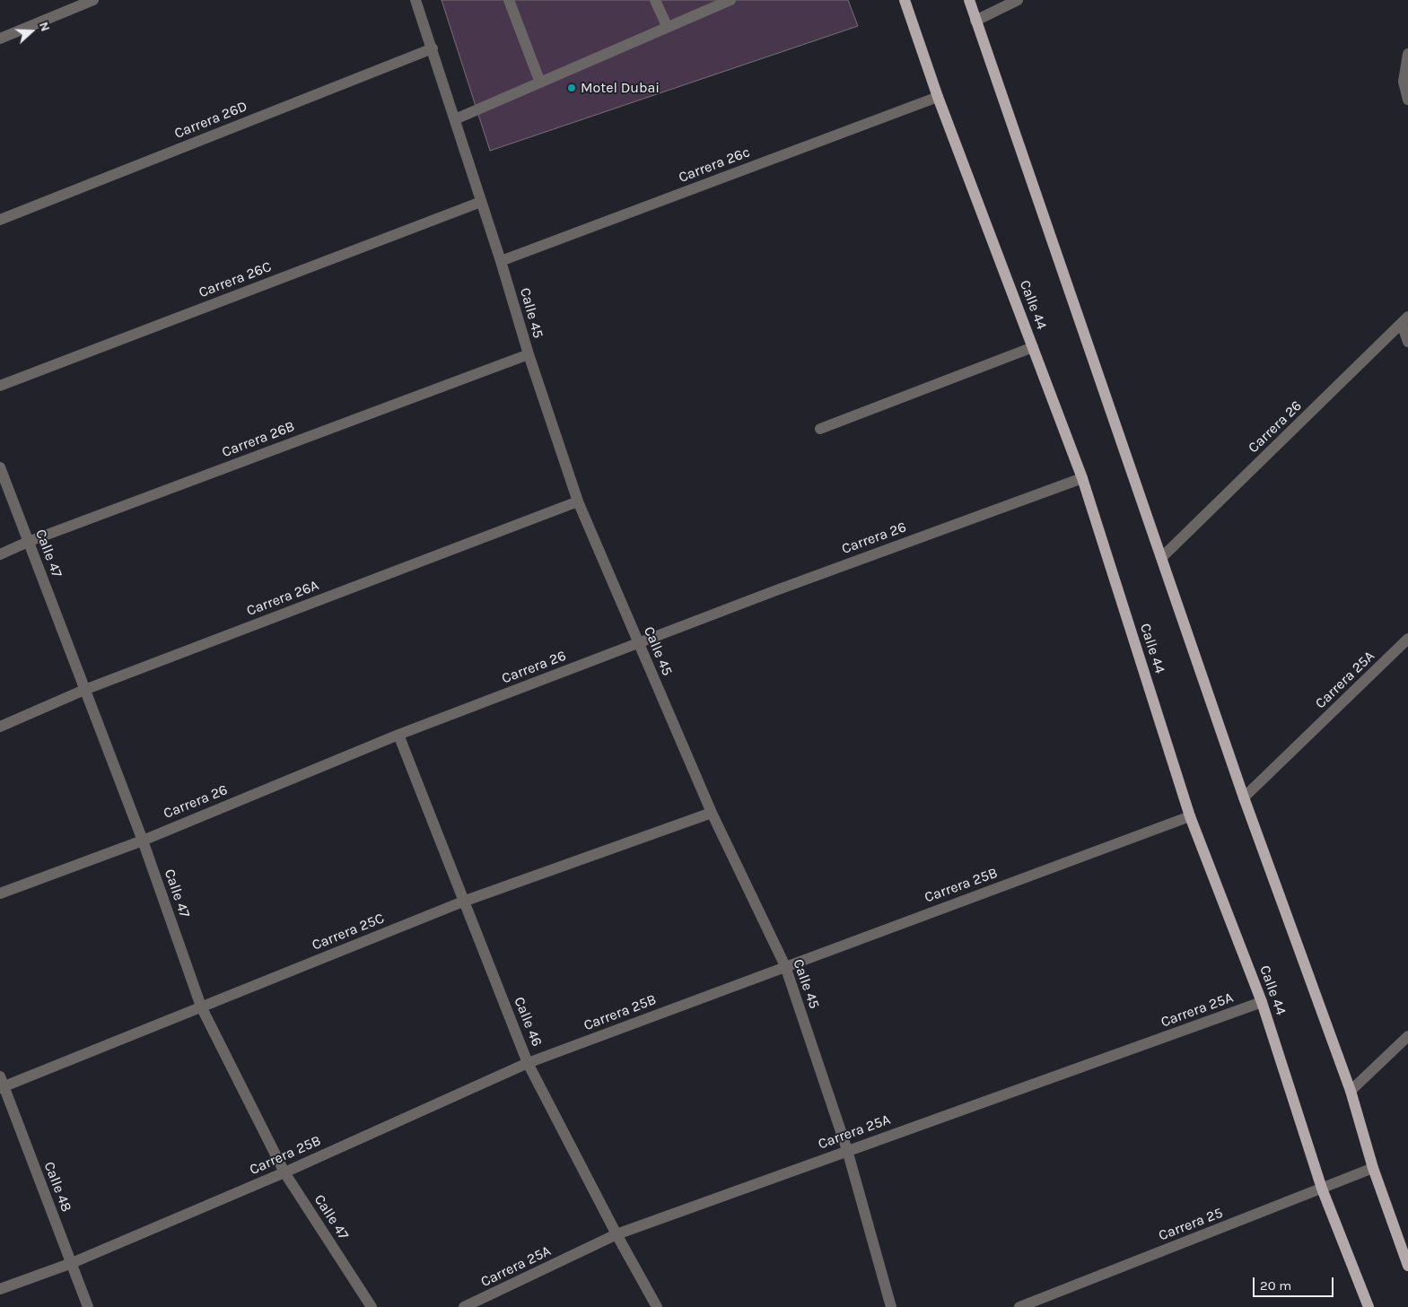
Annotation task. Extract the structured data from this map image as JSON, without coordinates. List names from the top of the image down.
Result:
{
  "streets": {
    "main road": ["Calle 44"],
    "street": [
      "Carrera 26D",
      "Carrera 26c",
      "Carrera 26C",
      "Calle 45",
      "Carrera 26",
      "Carrera 26B",
      "Calle 47",
      "Carrera 26A",
      "Carrera 25A",
      "Carrera 25B",
      "Carrera 25C",
      "Calle 46",
      "Calle 48",
      "Carrera 25"
    ]
  },
  "crossings": [
    ["Carrera 26D", "Calle 45"],
    ["Carrera 26c", "Calle 44"],
    ["Carrera 26c", "Calle 45"],
    ["Carrera 26C", "Calle 45"],
    ["Calle 44", "Carrera 26"],
    ["Calle 44", "Carrera 25A"],
    ["Calle 44", "Carrera 25B"],
    ["Calle 44", "Carrera 25"],
    ["Calle 45", "Carrera 26"],
    ["Calle 45", "Carrera 26B"],
    ["Calle 45", "Carrera 26A"],
    ["Calle 45", "Carrera 25A"],
    ["Calle 45", "Carrera 25B"],
    ["Calle 45", "Carrera 25C"],
    ["Carrera 26", "Calle 47"],
    ["Carrera 26", "Calle 46"],
    ["Carrera 26B", "Calle 47"],
    ["Calle 47", "Carrera 26A"],
    ["Calle 47", "Carrera 25B"],
    ["Calle 47", "Carrera 25C"],
    ["Carrera 25A", "Calle 46"],
    ["Carrera 25B", "Calle 46"],
    ["Carrera 25B", "Calle 48"],
    ["Carrera 25C", "Calle 46"],
    ["Carrera 25C", "Calle 48"]
  ],
  "places": ["Motel Dubai"],
  "scale_bar": "20 m",
  "north": "right"
}
